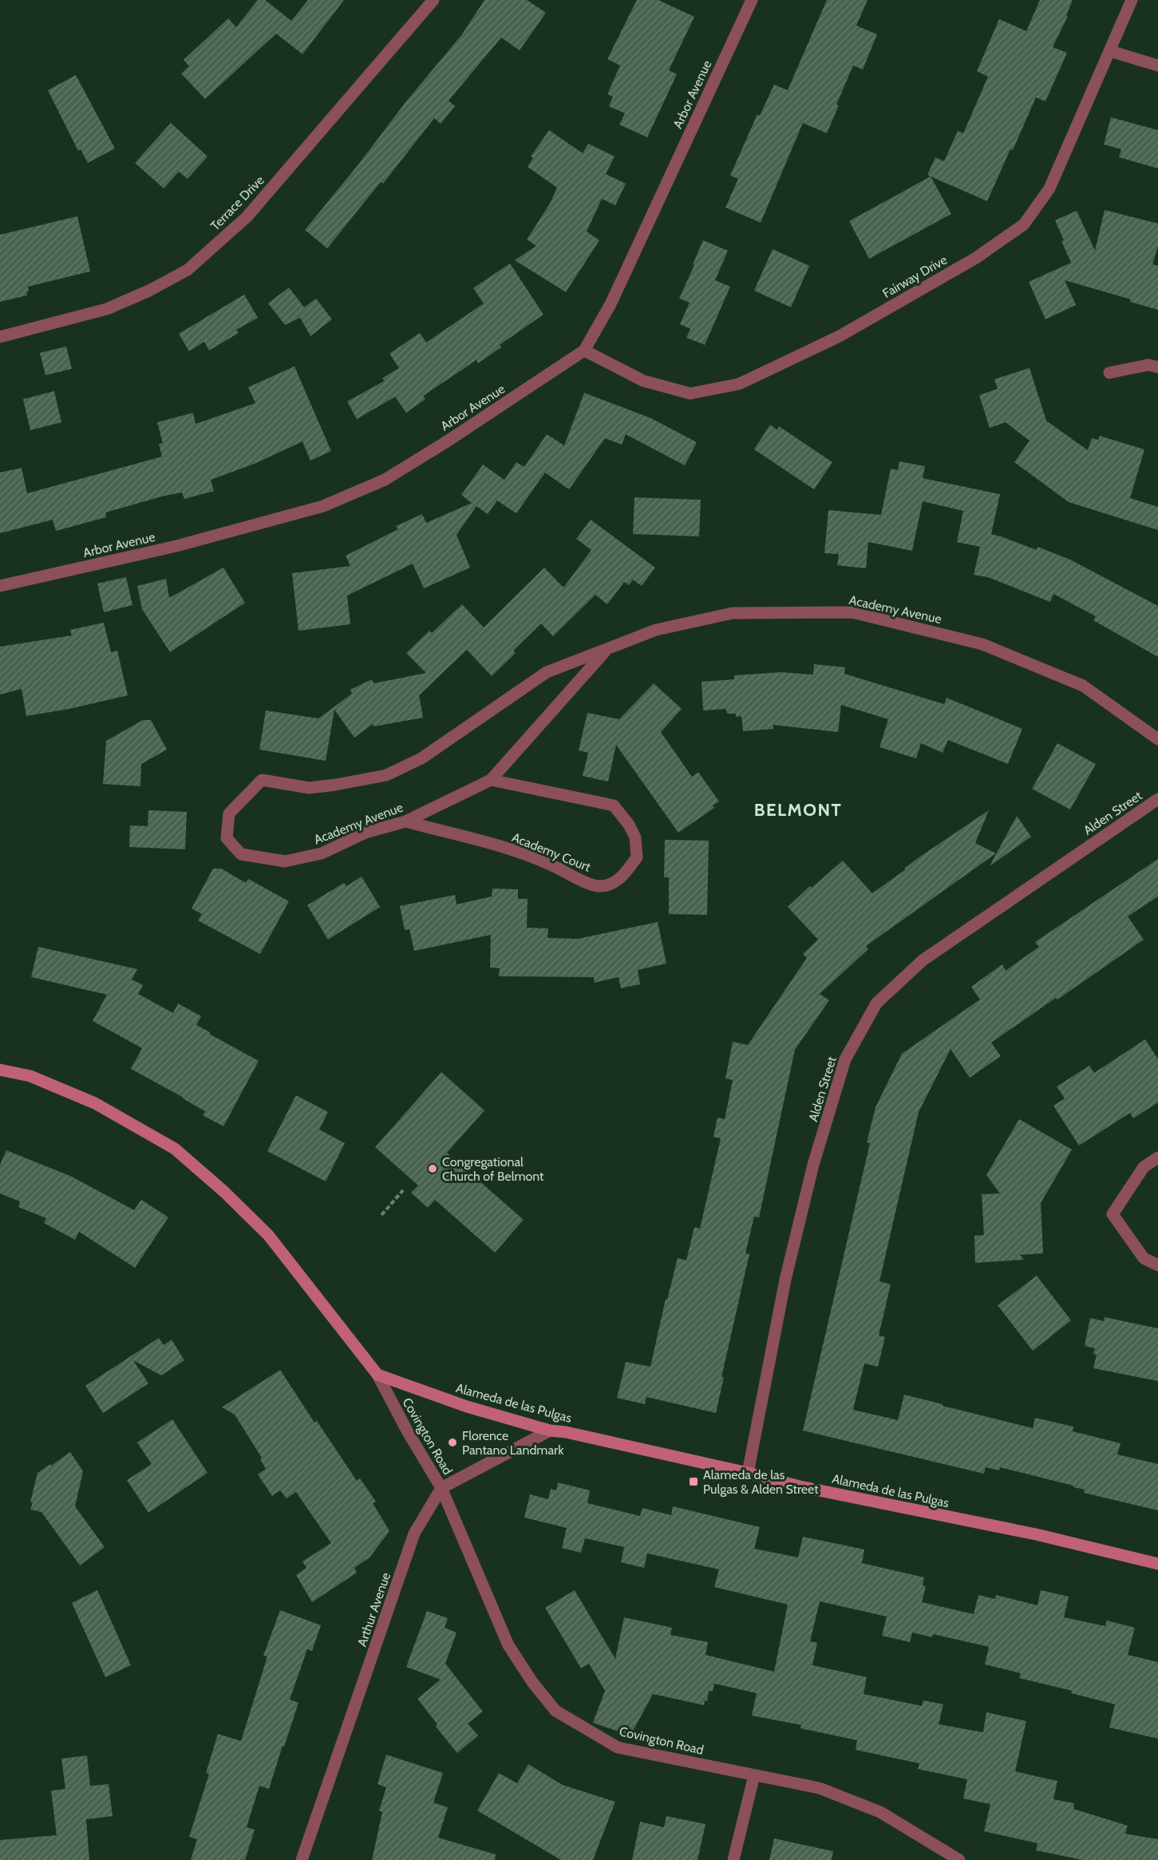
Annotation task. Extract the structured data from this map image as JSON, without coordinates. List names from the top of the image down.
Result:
{
  "streets": {
    "main road": ["Alameda de las Pulgas"],
    "street": [
      "Arbor Avenue",
      "Terrace Drive",
      "Fairway Drive",
      "Academy Avenue",
      "Alden Street",
      "Academy Court",
      "Covington Road",
      "Arthur Avenue"
    ]
  },
  "crossings": [
    ["Arbor Avenue", "Fairway Drive"],
    ["Academy Avenue", "Academy Court"],
    ["Alden Street", "Alameda de las Pulgas"],
    ["Alameda de las Pulgas", "Covington Road"],
    ["Covington Road", "Arthur Avenue"]
  ],
  "districts": ["BELMONT"],
  "places": {
    "other": ["Congregational Church of Belmont", "Florence Pantano Landmark"],
    "transit": ["Alameda de las Pulgas & Alden Street"]
  }
}
